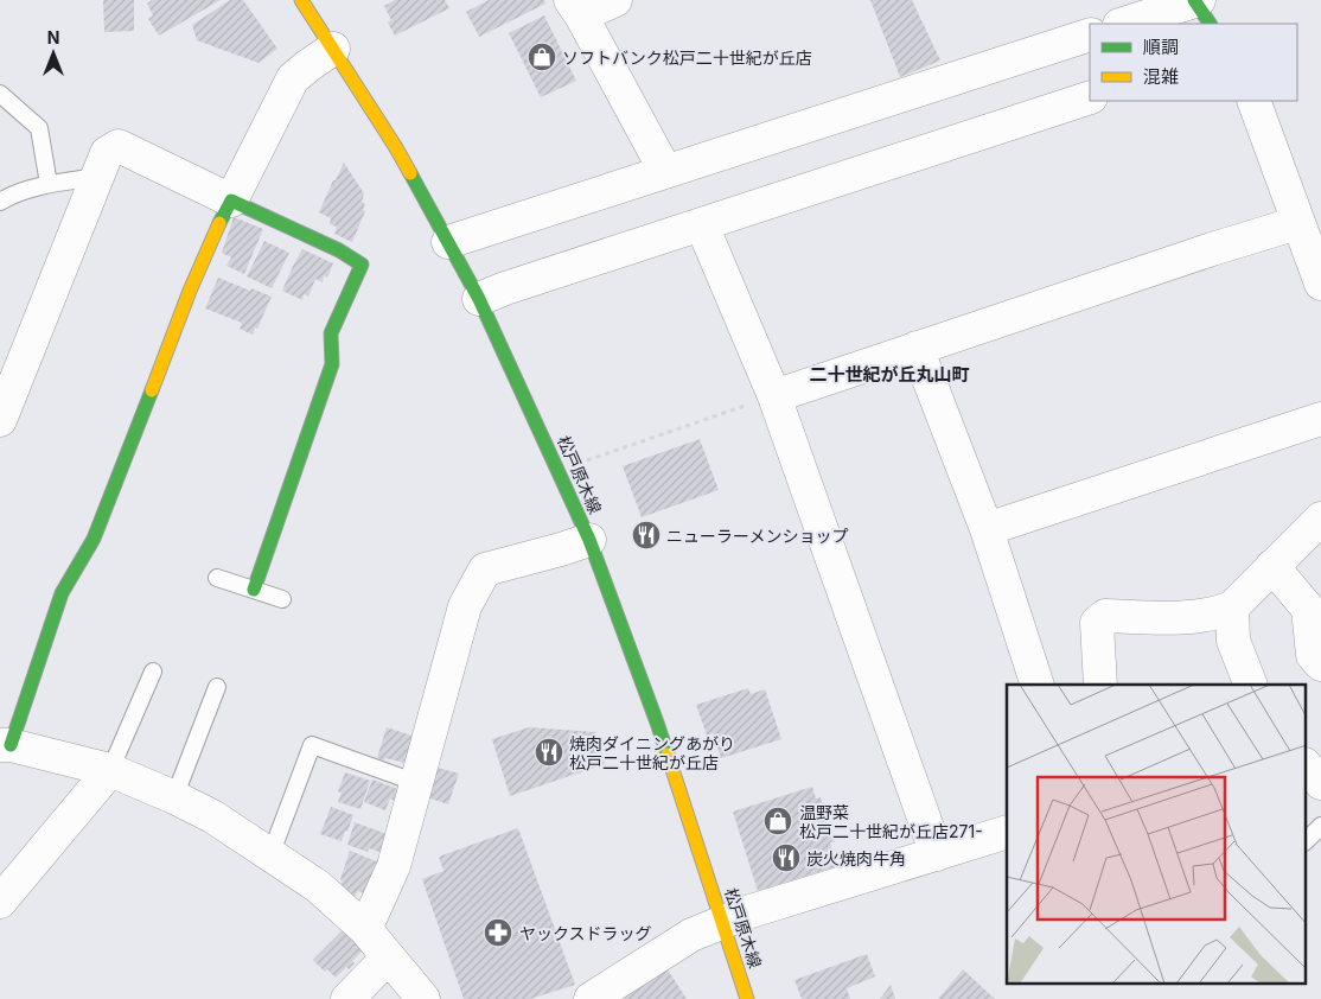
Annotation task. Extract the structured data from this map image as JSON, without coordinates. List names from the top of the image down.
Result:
{
  "streets": {
    "main road": ["松戸原木線"]
  },
  "districts": ["二十世紀が丘丸山町"],
  "places": {
    "shop": ["ソフトバンク松戸二十世紀が丘店", "温野菜 松戸二十世紀が丘店271-"],
    "restaurant": ["ニューラーメンショップ", "焼肉ダイニングあがり 松戸二十世紀が丘店", "炭火焼肉牛角"],
    "pharmacy": ["ヤックスドラッグ"]
  },
  "legend": ["順調", "混雑"],
  "north": "top"
}
